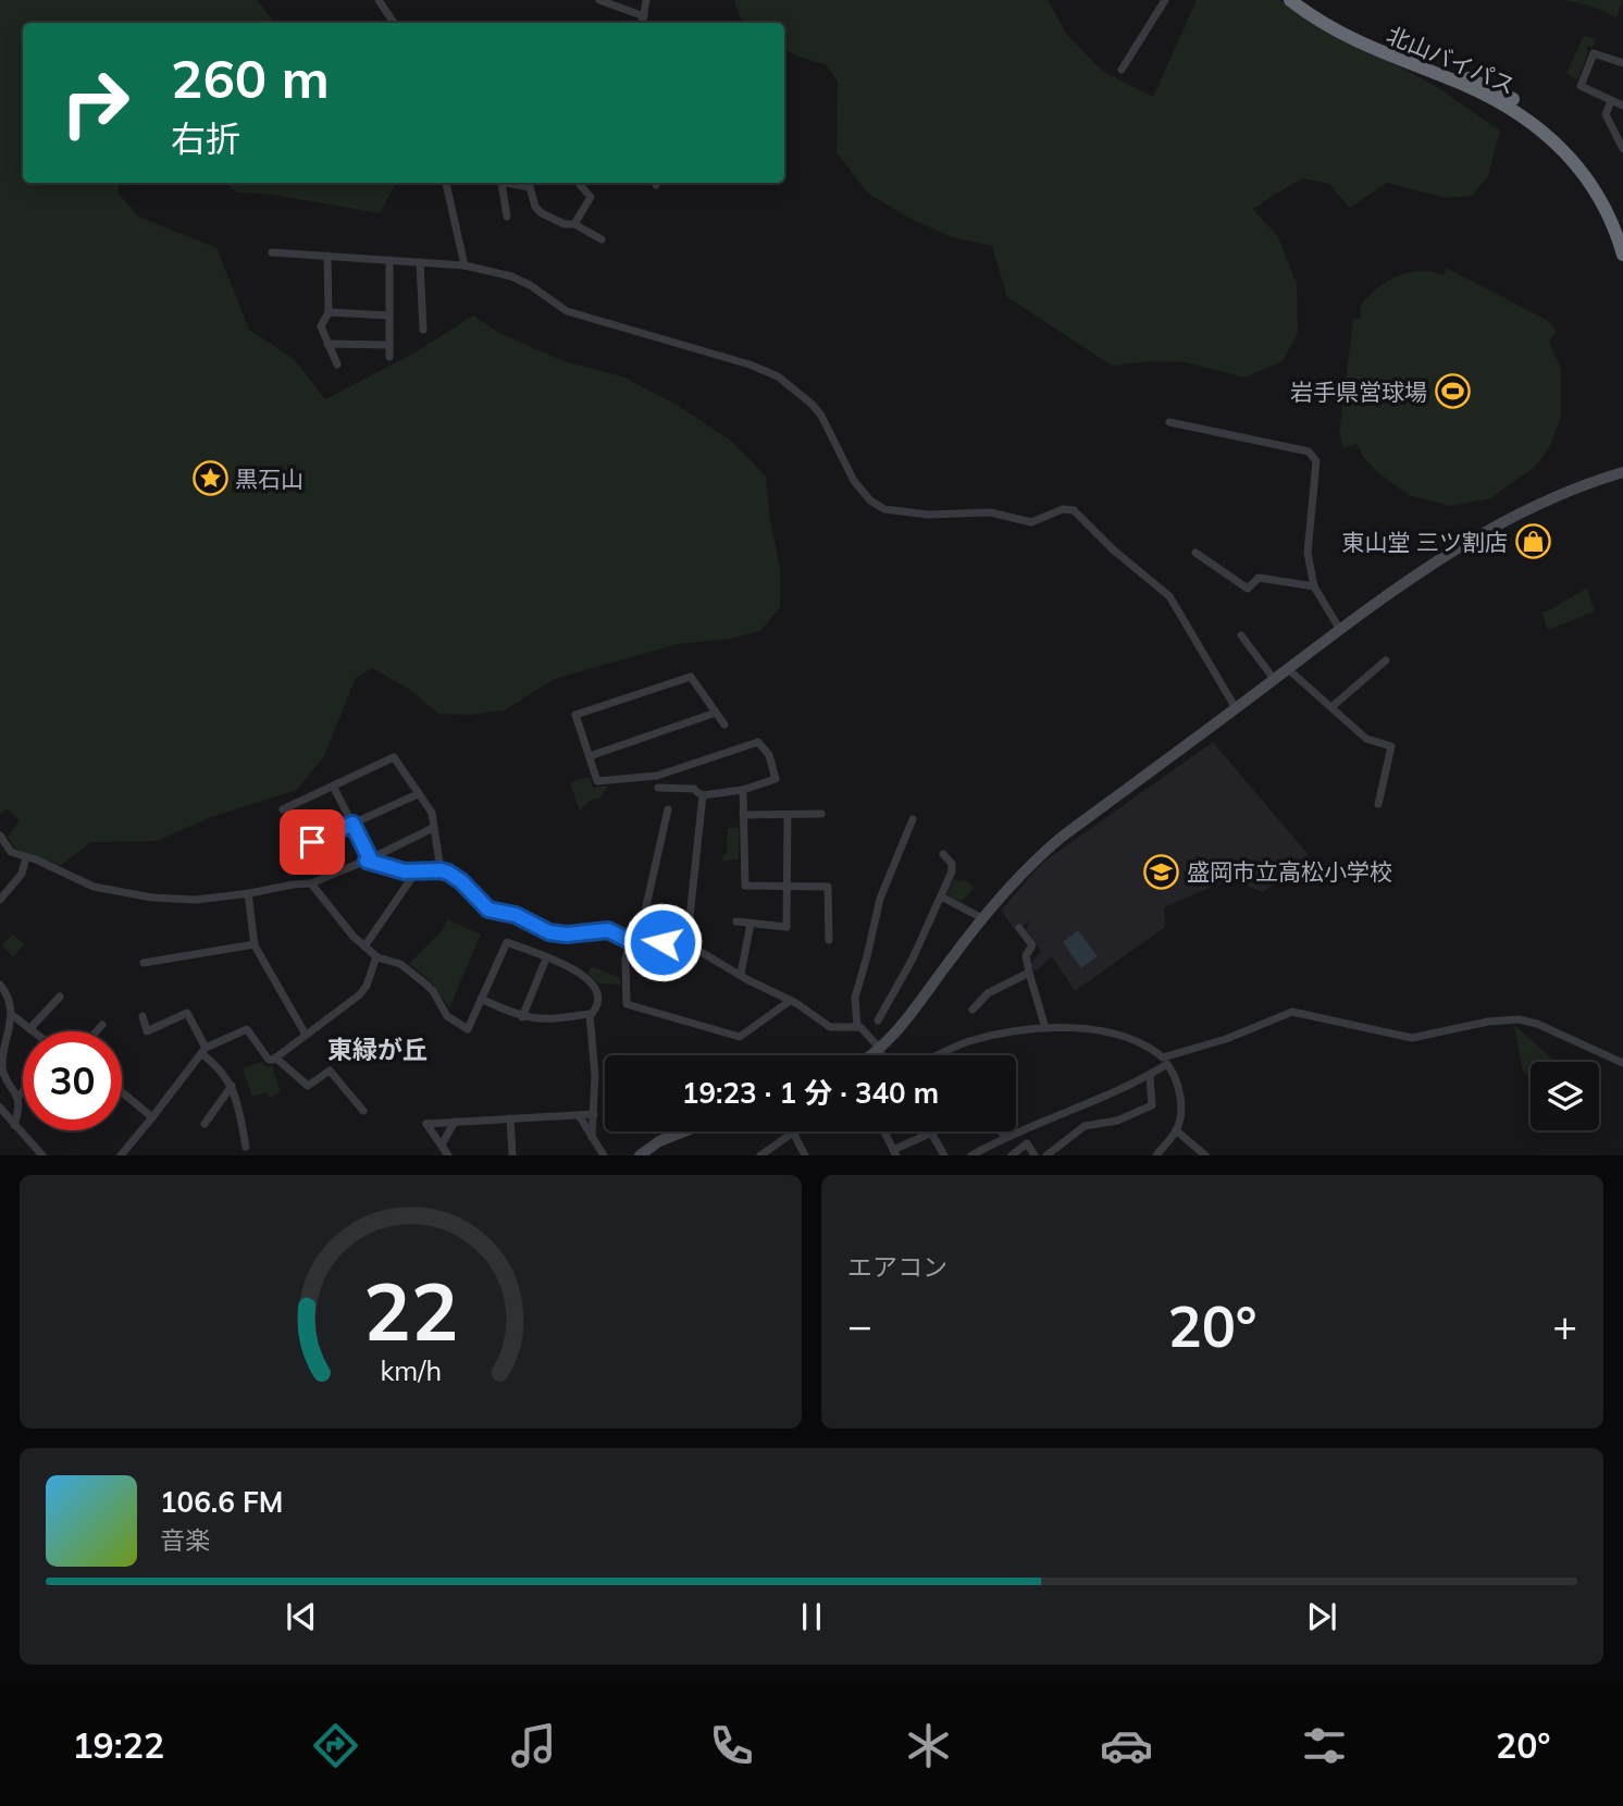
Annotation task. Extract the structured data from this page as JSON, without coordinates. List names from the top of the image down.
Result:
{
  "streets": {
    "highway": ["北山バイパス"]
  },
  "districts": ["東緑が丘"],
  "places": {
    "sports": ["岩手県営球場"],
    "place": ["黒石山"],
    "shop": ["東山堂 三ツ割店"],
    "school or university": ["盛岡市立高松小学校"]
  },
  "page": {
    "turn": ["260 m", "右折"],
    "limit": "30",
    "trip": "19:23 · 1 分 · 340 m",
    "tile": "エアコン",
    "heat": ["−", "20°", "+"],
    "song": ["106.6 FM", "音楽"],
    "tabs": ["19:22", "20°"],
    "gauge": ["22", "km/h"]
  }
}
